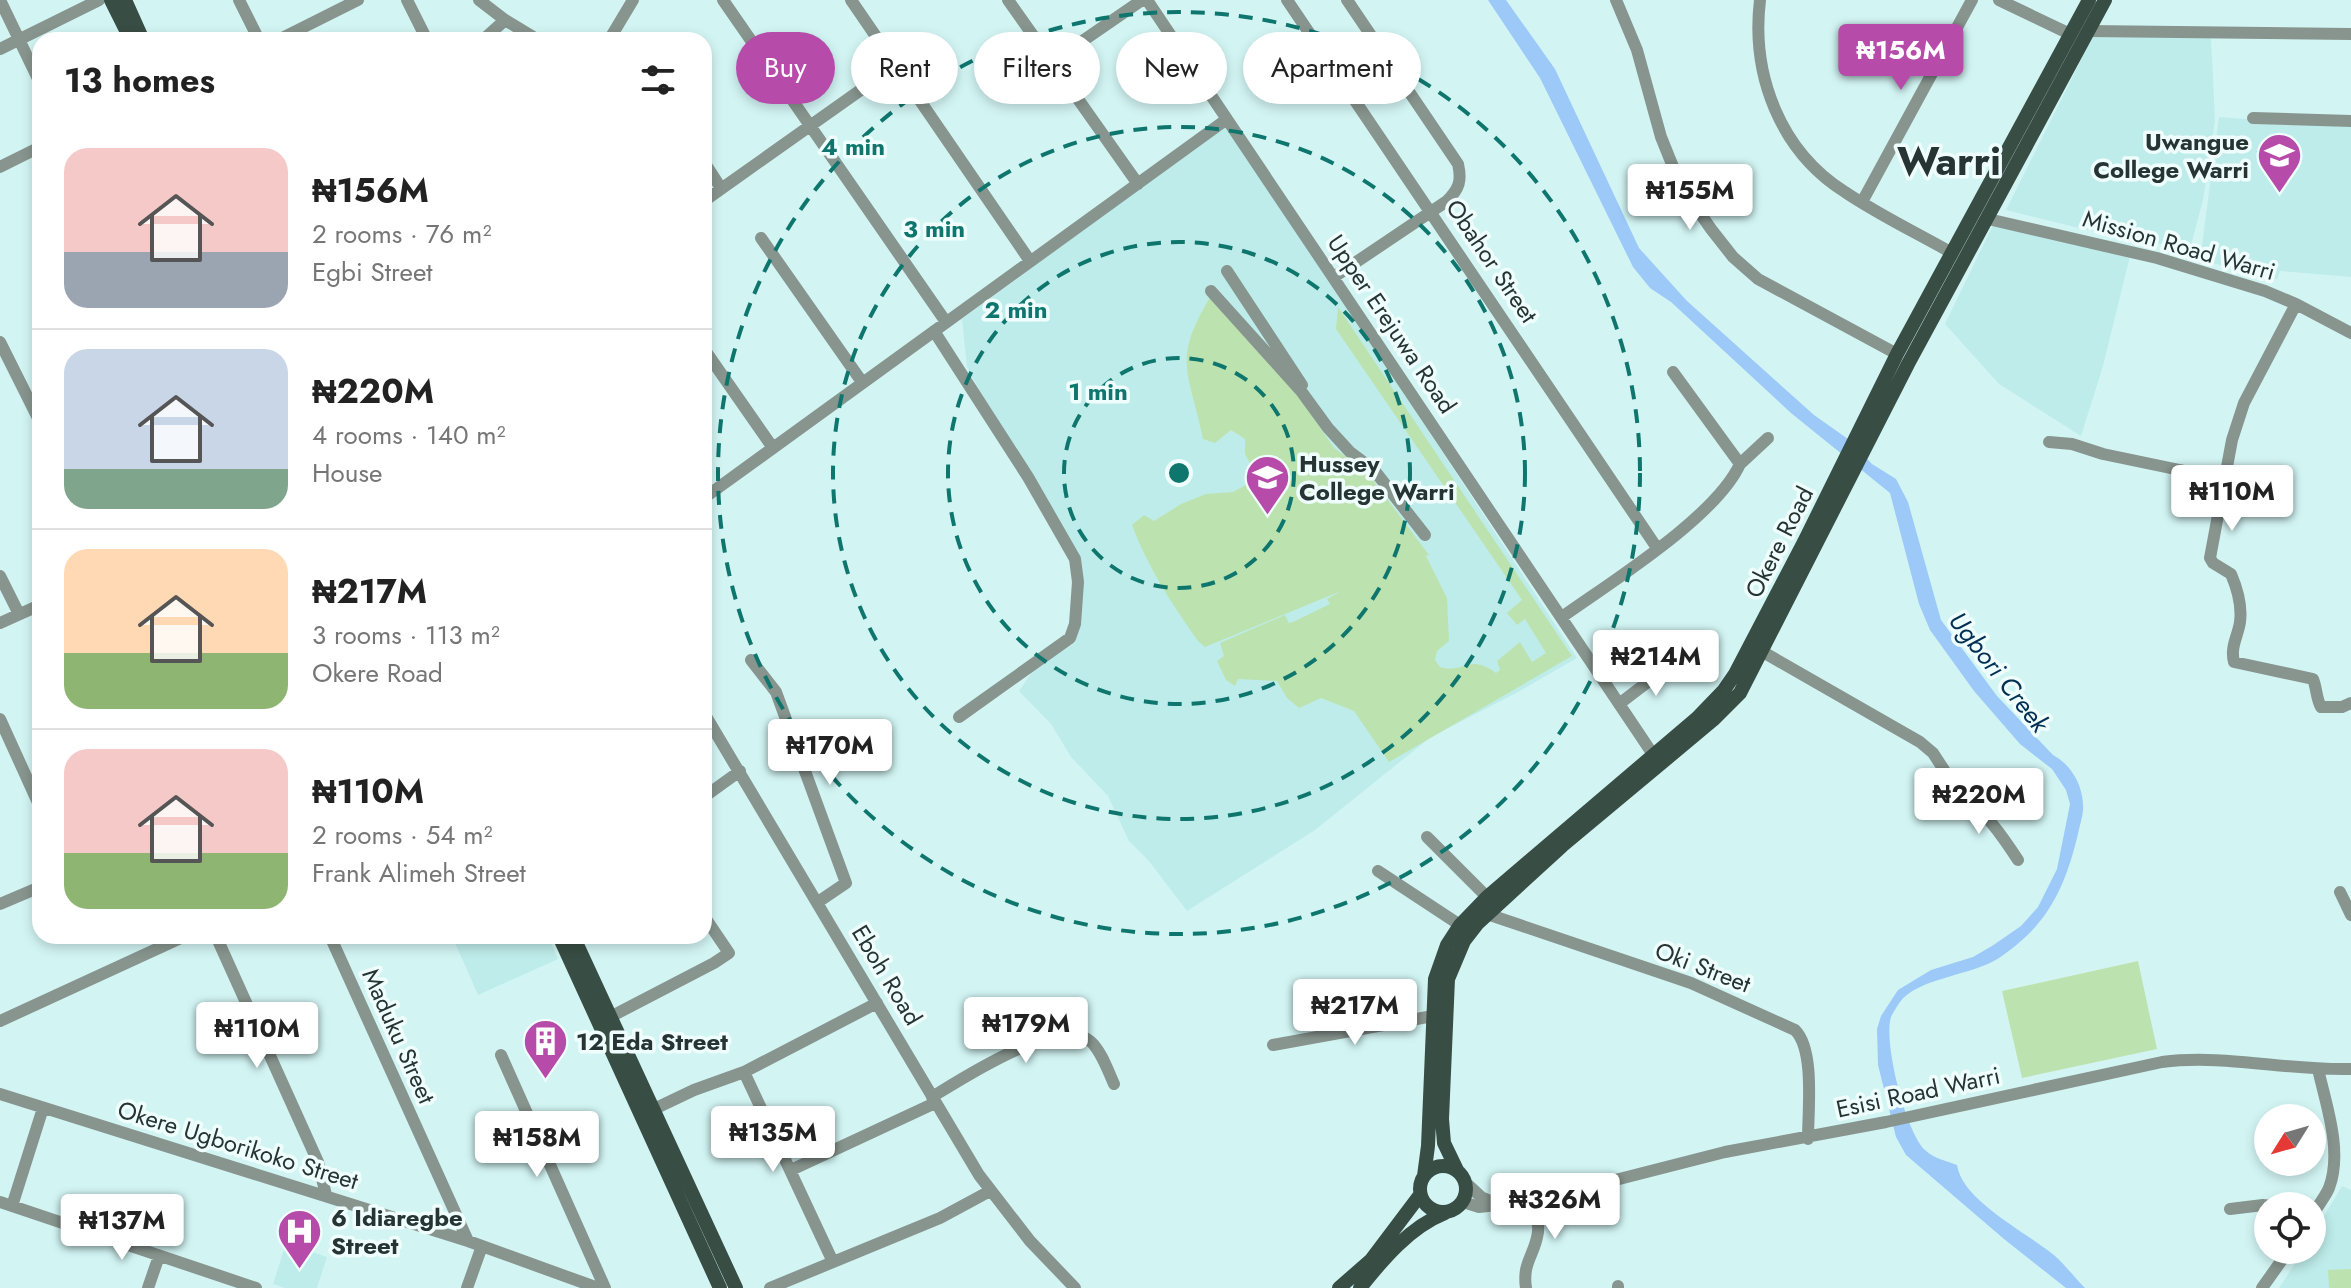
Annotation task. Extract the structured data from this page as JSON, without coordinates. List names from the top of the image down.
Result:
{
  "streets": {
    "main road": ["Okere Road"],
    "street": [
      "Mission Road Warri",
      "Obahor Street",
      "Upper Erejuwa Road",
      "Oki Street",
      "Eboh Road",
      "Maduku Street",
      "Esisi Road Warri",
      "Okere Ugborikoko Street"
    ]
  },
  "crossings": [
    ["Mission Road Warri", "Okere Road"],
    ["Upper Erejuwa Road", "Okere Road"],
    ["Okere Road", "Oki Street"],
    ["Okere Road", "Esisi Road Warri"],
    ["Oki Street", "Esisi Road Warri"],
    ["Maduku Street", "Okere Ugborikoko Street"]
  ],
  "districts": ["Warri"],
  "water": ["Ugbori Creek"],
  "places": {
    "school or university": ["Uwangue College Warri", "Hussey College Warri"],
    "building": ["12 Eda Street"],
    "hospital": ["6 Idiaregbe Street"]
  },
  "north": "bottom left",
  "page": {
    "price": [
      "₦156M",
      "₦155M",
      "₦110M",
      "₦214M",
      "₦170M",
      "₦220M",
      "₦217M",
      "₦179M",
      "₦110M",
      "₦135M",
      "₦158M",
      "₦326M",
      "₦137M"
    ],
    "chip": [
      "Buy",
      "Rent",
      "Filters",
      "New",
      "Apartment"
    ],
    "heading": "13 homes",
    "list": [
      {
        "name": "₦156M",
        "note": "2 rooms · 76 m² · Egbi Street"
      },
      {
        "name": "₦220M",
        "note": "4 rooms · 140 m² · House"
      },
      {
        "name": "₦217M",
        "note": "3 rooms · 113 m² · Okere Road"
      },
      {
        "name": "₦110M",
        "note": "2 rooms · 54 m² · Frank Alimeh Street"
      }
    ]
  },
  "rings": [
    "4 min",
    "3 min",
    "2 min",
    "1 min"
  ]
}
